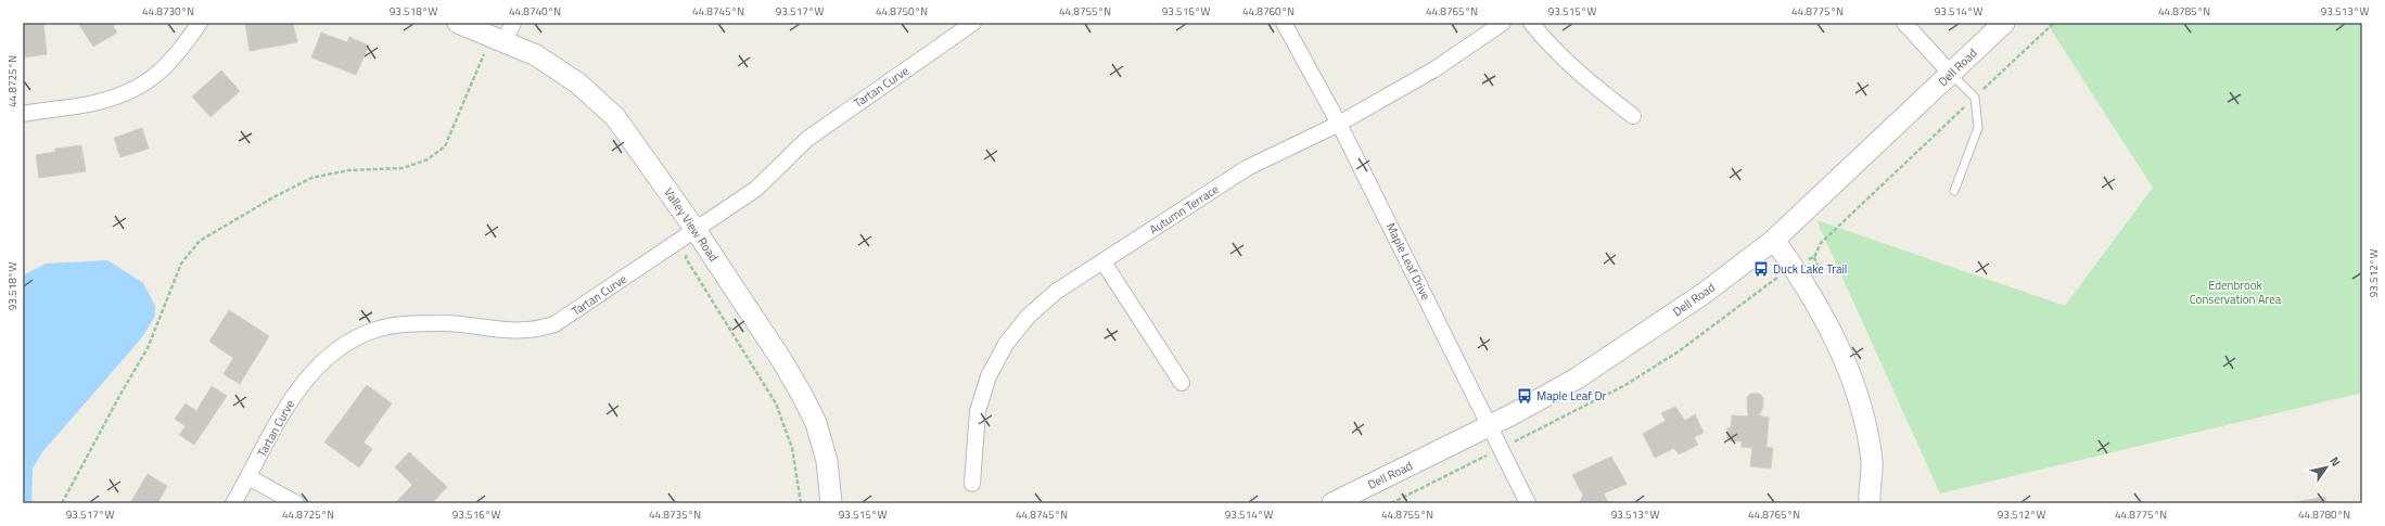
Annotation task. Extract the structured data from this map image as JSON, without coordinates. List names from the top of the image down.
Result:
{
  "streets": {
    "street": [
      "Dell Road",
      "Tartan Curve",
      "Autumn Terrace",
      "Valley View Road",
      "Maple Leaf Drive"
    ]
  },
  "crossings": [
    ["Dell Road", "Maple Leaf Drive"],
    ["Tartan Curve", "Valley View Road"],
    ["Autumn Terrace", "Maple Leaf Drive"]
  ],
  "parks": ["Edenbrook Conservation Area"],
  "places": {
    "bus stop": ["Duck Lake Trail", "Maple Leaf Dr"]
  },
  "north": "top right",
  "coordinates": [
    "44.8730°N",
    "93.518°W",
    "44.8740°N",
    "44.8745°N",
    "93.517°W",
    "44.8750°N",
    "44.8755°N",
    "93.516°W",
    "44.8760°N",
    "44.8765°N",
    "93.515°W",
    "44.8775°N",
    "93.514°W",
    "44.8785°N",
    "93.513°W",
    "44.8725°N",
    "93.512°W",
    "44.8735°N",
    "44.8780°N"
  ]
}
